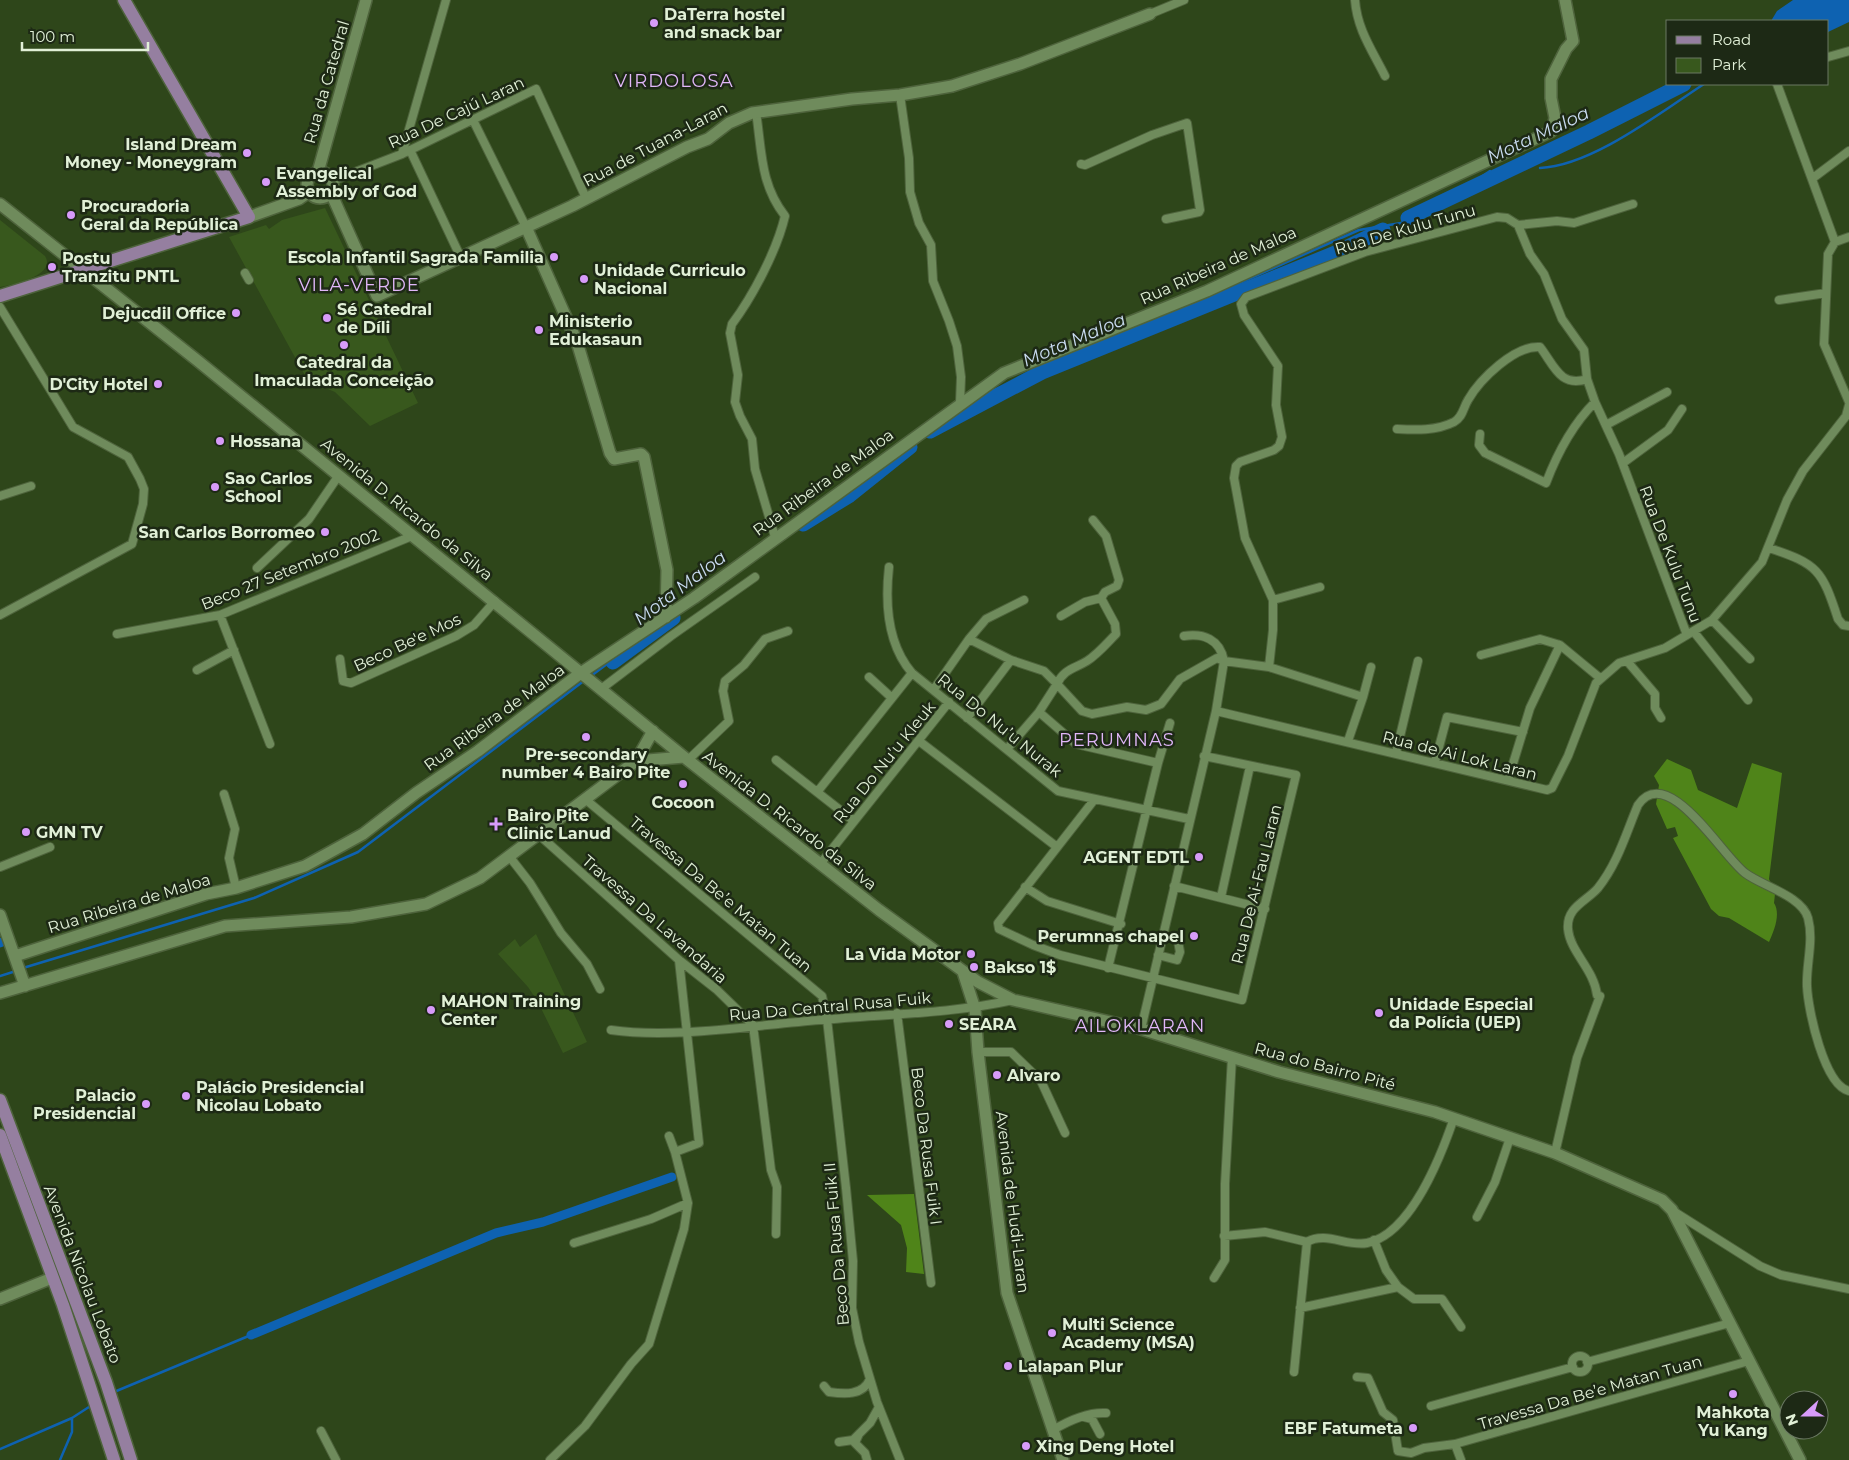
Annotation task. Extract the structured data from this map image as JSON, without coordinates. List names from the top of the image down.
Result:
{
  "streets": {
    "main road": ["Avenida Nicolau Lobato"],
    "street": [
      "Rua da Catedral",
      "Rua De Cajú Laran",
      "Rua de Tuana-Laran",
      "Rua De Kulu Tunu",
      "Rua Ribeira de Maloa",
      "Avenida D. Ricardo da Silva",
      "Beco 27 Setembro 2002",
      "Beco Be'e Mos",
      "Rua Do Nu’u Nurak",
      "Rua de Ai Lok Laran",
      "Rua Do Nu’u Kleuk",
      "Rua De Ai-Fau Laran",
      "Travessa Da Be’e Matan Tuan",
      "Travessa Da Lavandaria",
      "Rua Da Central Rusa Fuik",
      "Rua do Bairro Pité",
      "Beco Da Rusa Fuik I",
      "Avenida de Hudi-Laran",
      "Beco Da Rusa Fuik II"
    ]
  },
  "crossings": [
    ["Rua da Catedral", "Rua De Cajú Laran"],
    ["Rua da Catedral", "Rua de Tuana-Laran"],
    ["Rua De Cajú Laran", "Rua de Tuana-Laran"],
    ["Rua De Kulu Tunu", "Rua de Ai Lok Laran"],
    ["Rua Ribeira de Maloa", "Avenida D. Ricardo da Silva"],
    ["Avenida D. Ricardo da Silva", "Beco 27 Setembro 2002"],
    ["Avenida D. Ricardo da Silva", "Beco Be'e Mos"],
    ["Avenida D. Ricardo da Silva", "Rua Do Nu’u Kleuk"],
    ["Avenida D. Ricardo da Silva", "Rua do Bairro Pité"],
    ["Avenida D. Ricardo da Silva", "Avenida de Hudi-Laran"],
    ["Rua Do Nu’u Nurak", "Rua Do Nu’u Kleuk"],
    ["Travessa Da Be’e Matan Tuan", "Rua Da Central Rusa Fuik"],
    ["Travessa Da Be’e Matan Tuan", "Beco Da Rusa Fuik II"],
    ["Travessa Da Lavandaria", "Rua Da Central Rusa Fuik"],
    ["Rua Da Central Rusa Fuik", "Rua do Bairro Pité"],
    ["Rua Da Central Rusa Fuik", "Beco Da Rusa Fuik I"],
    ["Rua Da Central Rusa Fuik", "Avenida de Hudi-Laran"],
    ["Rua Da Central Rusa Fuik", "Beco Da Rusa Fuik II"],
    ["Rua do Bairro Pité", "Avenida de Hudi-Laran"]
  ],
  "districts": [
    "VIRDOLOSA",
    "VILA-VERDE",
    "PERUMNAS",
    "AILOKLARAN"
  ],
  "water": ["Mota Maloa"],
  "places": {
    "other": [
      "DaTerra hostel and snack bar",
      "Island Dream Money - Moneygram",
      "Evangelical Assembly of God",
      "Procuradoria Geral da República",
      "Escola Infantil Sagrada Familia",
      "Postu Tranzitu PNTL",
      "Unidade Curriculo Nacional",
      "Dejucdil Office",
      "Sé Catedral de Díli",
      "Ministerio Edukasaun",
      "Catedral da Imaculada Conceição",
      "D'City Hotel",
      "Hossana",
      "Sao Carlos School",
      "San Carlos Borromeo",
      "Pre-secondary number 4 Bairo Pite",
      "Cocoon",
      "GMN TV",
      "AGENT EDTL",
      "Perumnas chapel",
      "La Vida Motor",
      "Bakso 1$",
      "MAHON Training Center",
      "Unidade Especial da Polícia (UEP)",
      "SEARA",
      "Alvaro",
      "Palácio Presidencial Nicolau Lobato",
      "Palacio Presidencial",
      "Multi Science Academy (MSA)",
      "Lalapan Plur",
      "Mahkota Yu Kang",
      "EBF Fatumeta",
      "Xing Deng Hotel"
    ],
    "health": ["Bairo Pite Clinic Lanud"]
  },
  "legend": ["Road", "Park"],
  "scale_bar": "100 m",
  "north": "left"
}
